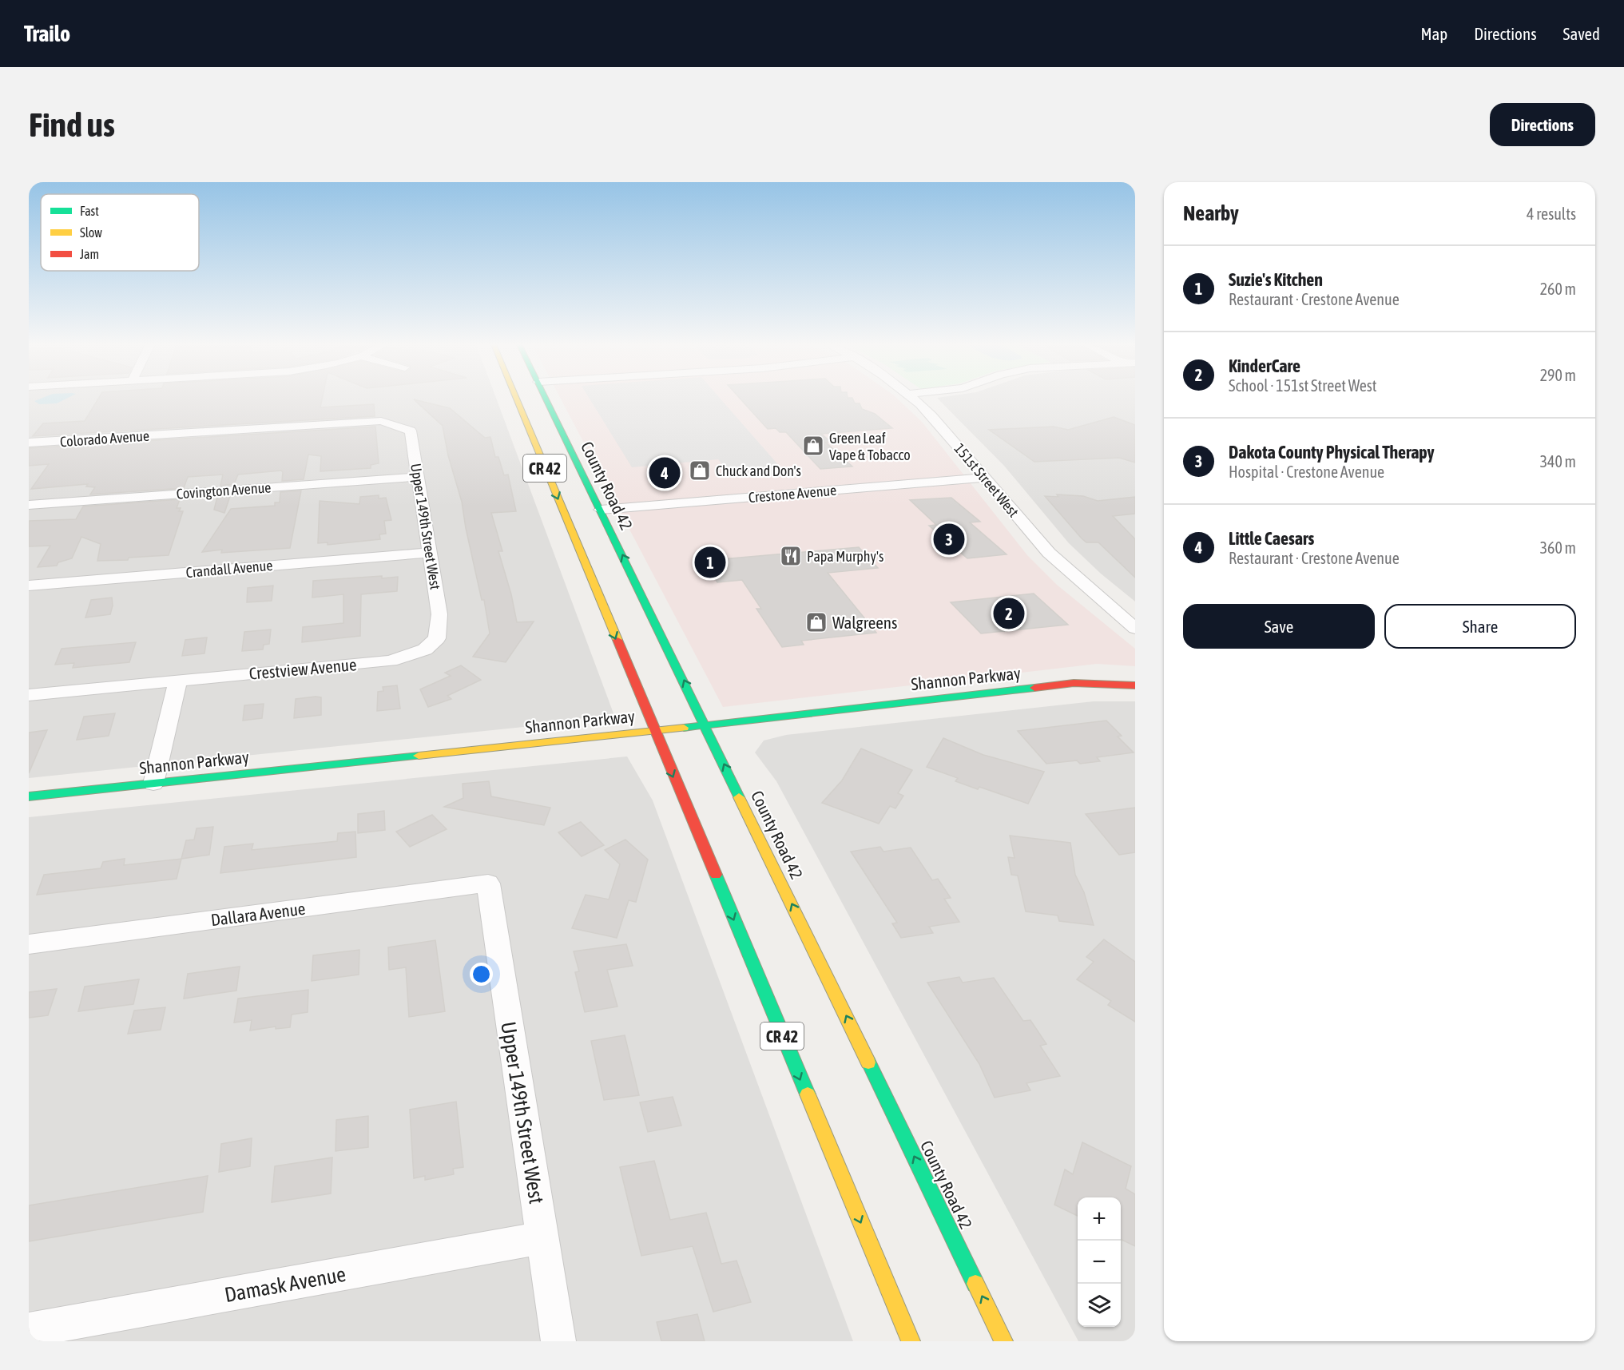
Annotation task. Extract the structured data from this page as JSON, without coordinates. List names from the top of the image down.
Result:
{
  "streets": {
    "main road": ["CR 42", "County Road 42", "Shannon Parkway"],
    "street": [
      "Colorado Avenue",
      "151st Street West",
      "Covington Avenue",
      "Crestone Avenue",
      "Upper 149th Street West",
      "Crandall Avenue",
      "Crestview Avenue",
      "Dallara Avenue",
      "Damask Avenue"
    ]
  },
  "crossings": [
    ["Colorado Avenue", "Upper 149th Street West"],
    ["CR 42", "Shannon Parkway"],
    ["151st Street West", "Crestone Avenue"],
    ["County Road 42", "Crestone Avenue"],
    ["County Road 42", "Shannon Parkway"],
    ["Covington Avenue", "Upper 149th Street West"],
    ["Upper 149th Street West", "Crandall Avenue"],
    ["Upper 149th Street West", "Crestview Avenue"],
    ["Upper 149th Street West", "Dallara Avenue"],
    ["Upper 149th Street West", "Damask Avenue"]
  ],
  "places": {
    "shop": ["Green Leaf Vape & Tobacco", "Chuck and Don's", "Walgreens"],
    "restaurant": ["Papa Murphy's"]
  },
  "legend": ["Fast", "Slow", "Jam"],
  "page": {
    "header": "Trailo",
    "nav": ["Map", "Directions", "Saved"],
    "buttons": [
      "Directions",
      ["Save", "Share"]
    ],
    "title": "Find us",
    "heading": ["Nearby", "4 results"],
    "list": [
      {
        "mark": "1",
        "name": "Suzie's Kitchen",
        "note": "Restaurant · Crestone Avenue",
        "value": "260 m"
      },
      {
        "mark": "2",
        "name": "KinderCare",
        "note": "School · 151st Street West",
        "value": "290 m"
      },
      {
        "mark": "3",
        "name": "Dakota County Physical Therapy",
        "note": "Hospital · Crestone Avenue",
        "value": "340 m"
      },
      {
        "mark": "4",
        "name": "Little Caesars",
        "note": "Restaurant · Crestone Avenue",
        "value": "360 m"
      }
    ],
    "pins": [
      "4",
      "3",
      "1",
      "2"
    ],
    "map_buttons": ["+", "−"]
  }
}
